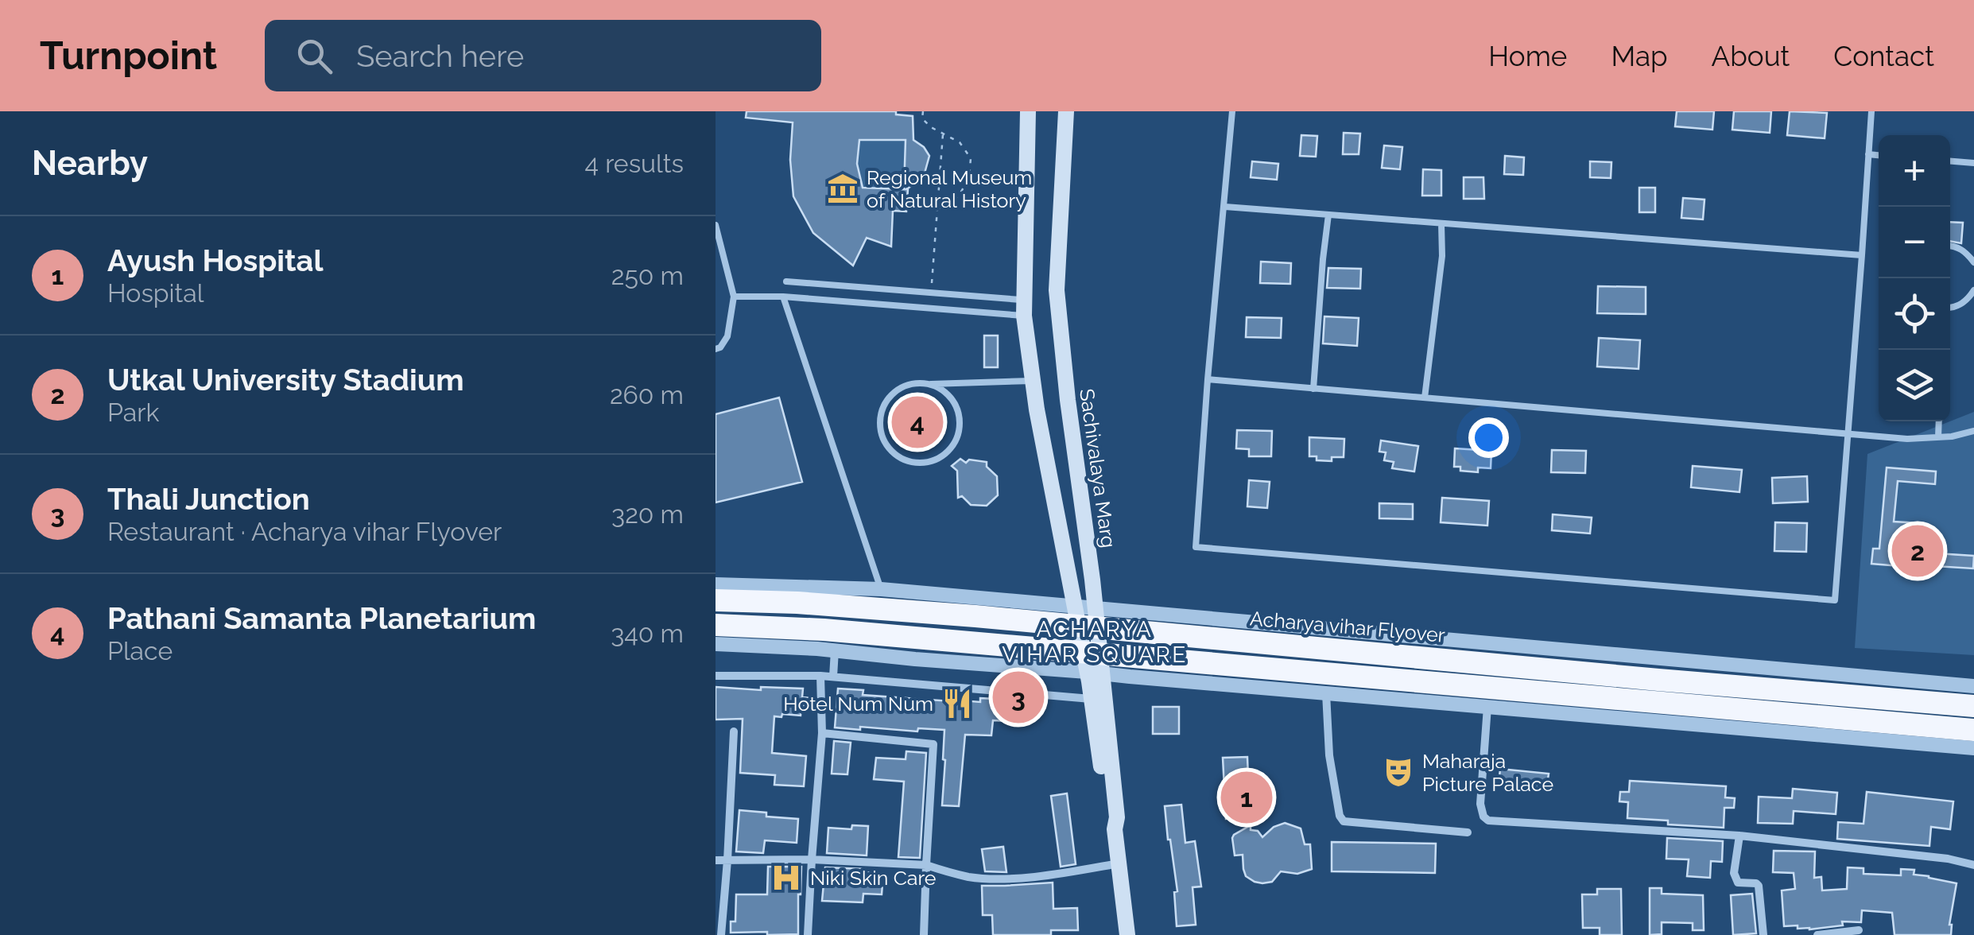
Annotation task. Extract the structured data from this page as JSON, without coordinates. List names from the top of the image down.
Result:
{
  "streets": {
    "highway": ["Acharya vihar Flyover"],
    "main road": ["Sachivalaya Marg"]
  },
  "districts": ["ACHARYA VIHAR SQUARE"],
  "places": {
    "museum": ["Regional Museum of Natural History"],
    "restaurant": ["Hotel Num Num"],
    "theatre": ["Maharaja Picture Palace"],
    "hospital": ["Niki Skin Care"]
  },
  "page": {
    "header": "Turnpoint",
    "search": "Search here",
    "nav": [
      "Home",
      "Map",
      "About",
      "Contact"
    ],
    "heading": ["Nearby", "4 results"],
    "map_buttons": ["+", "−"],
    "list": [
      {
        "mark": "1",
        "name": "Ayush Hospital",
        "note": "Hospital",
        "value": "250 m"
      },
      {
        "mark": "2",
        "name": "Utkal University Stadium",
        "note": "Park",
        "value": "260 m"
      },
      {
        "mark": "3",
        "name": "Thali Junction",
        "note": "Restaurant · Acharya vihar Flyover",
        "value": "320 m"
      },
      {
        "mark": "4",
        "name": "Pathani Samanta Planetarium",
        "note": "Place",
        "value": "340 m"
      }
    ],
    "pins": [
      "4",
      "2",
      "3",
      "1"
    ]
  }
}
